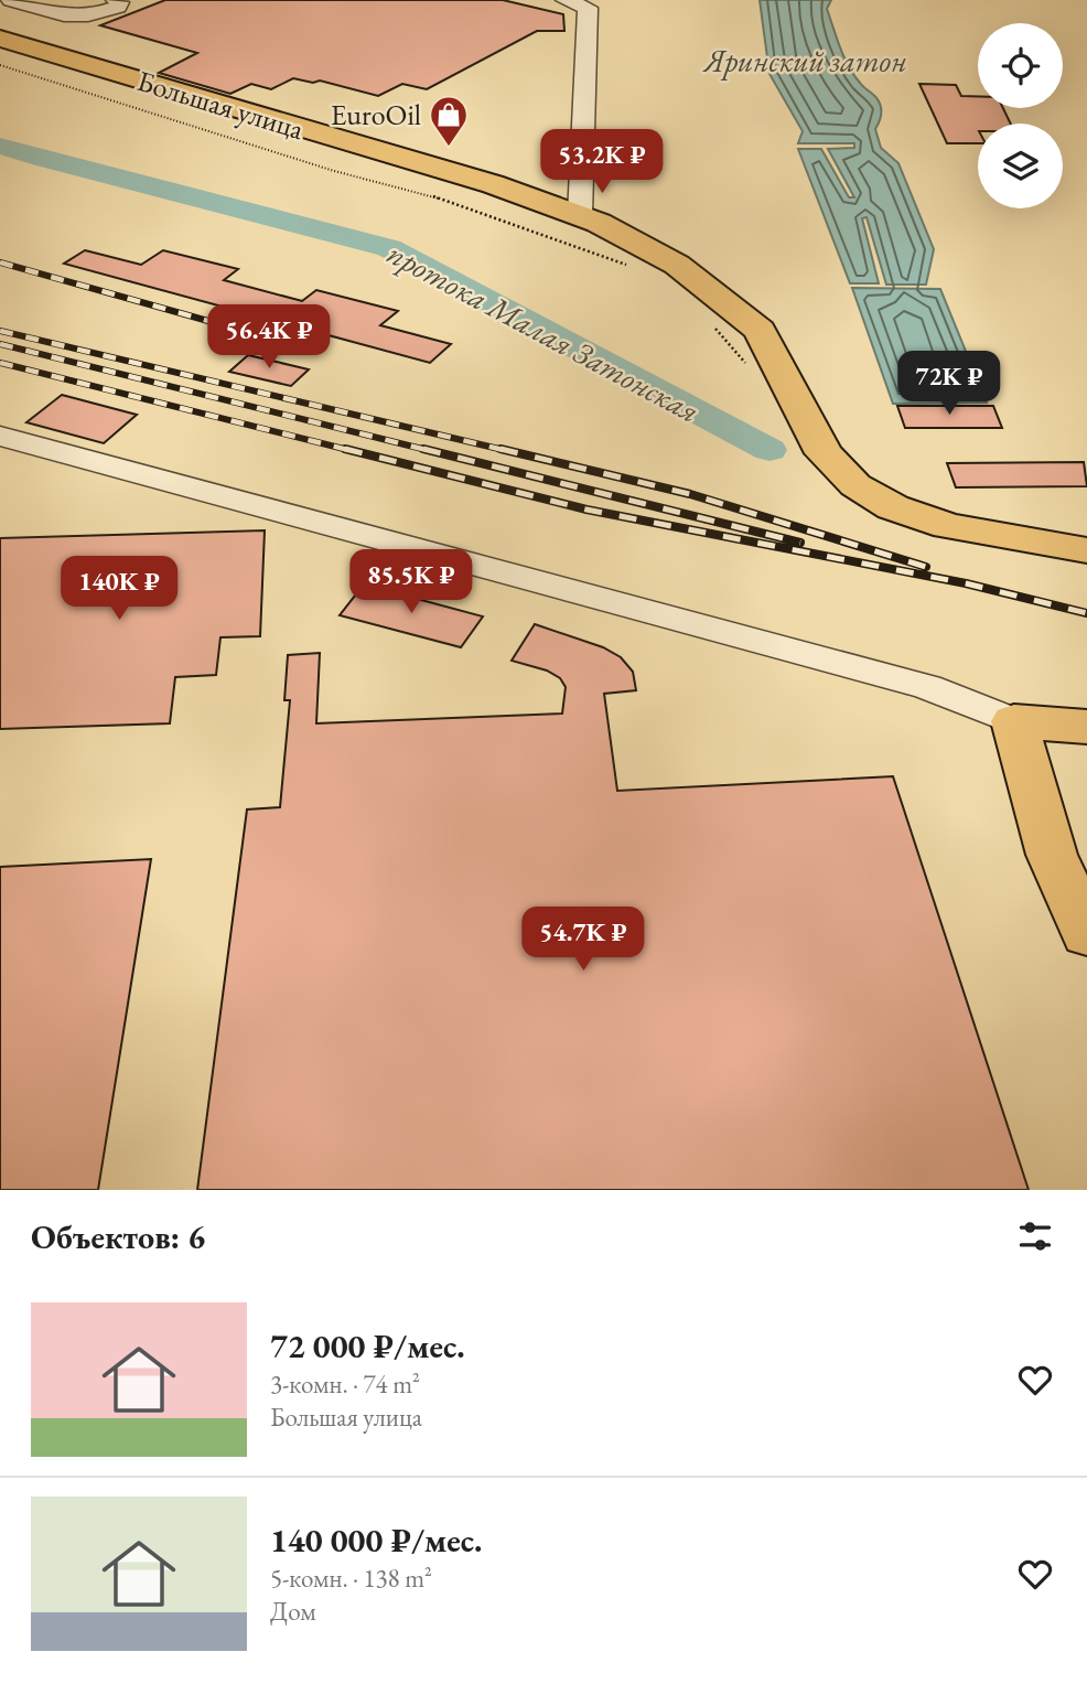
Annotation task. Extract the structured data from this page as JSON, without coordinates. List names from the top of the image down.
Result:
{
  "streets": {
    "main road": ["Большая улица"]
  },
  "water": ["Яринский затон", "протока Малая Затонская"],
  "places": {
    "shop": ["EuroOil"]
  },
  "page": {
    "price": [
      "53.2K ₽",
      "56.4K ₽",
      "72K ₽",
      "85.5K ₽",
      "140K ₽",
      "54.7K ₽"
    ],
    "heading": "Объектов: 6",
    "list": [
      {
        "name": "72 000 ₽/мес.",
        "note": "3-комн. · 74 m² · Большая улица"
      },
      {
        "name": "140 000 ₽/мес.",
        "note": "5-комн. · 138 m² · Дом"
      }
    ]
  }
}
